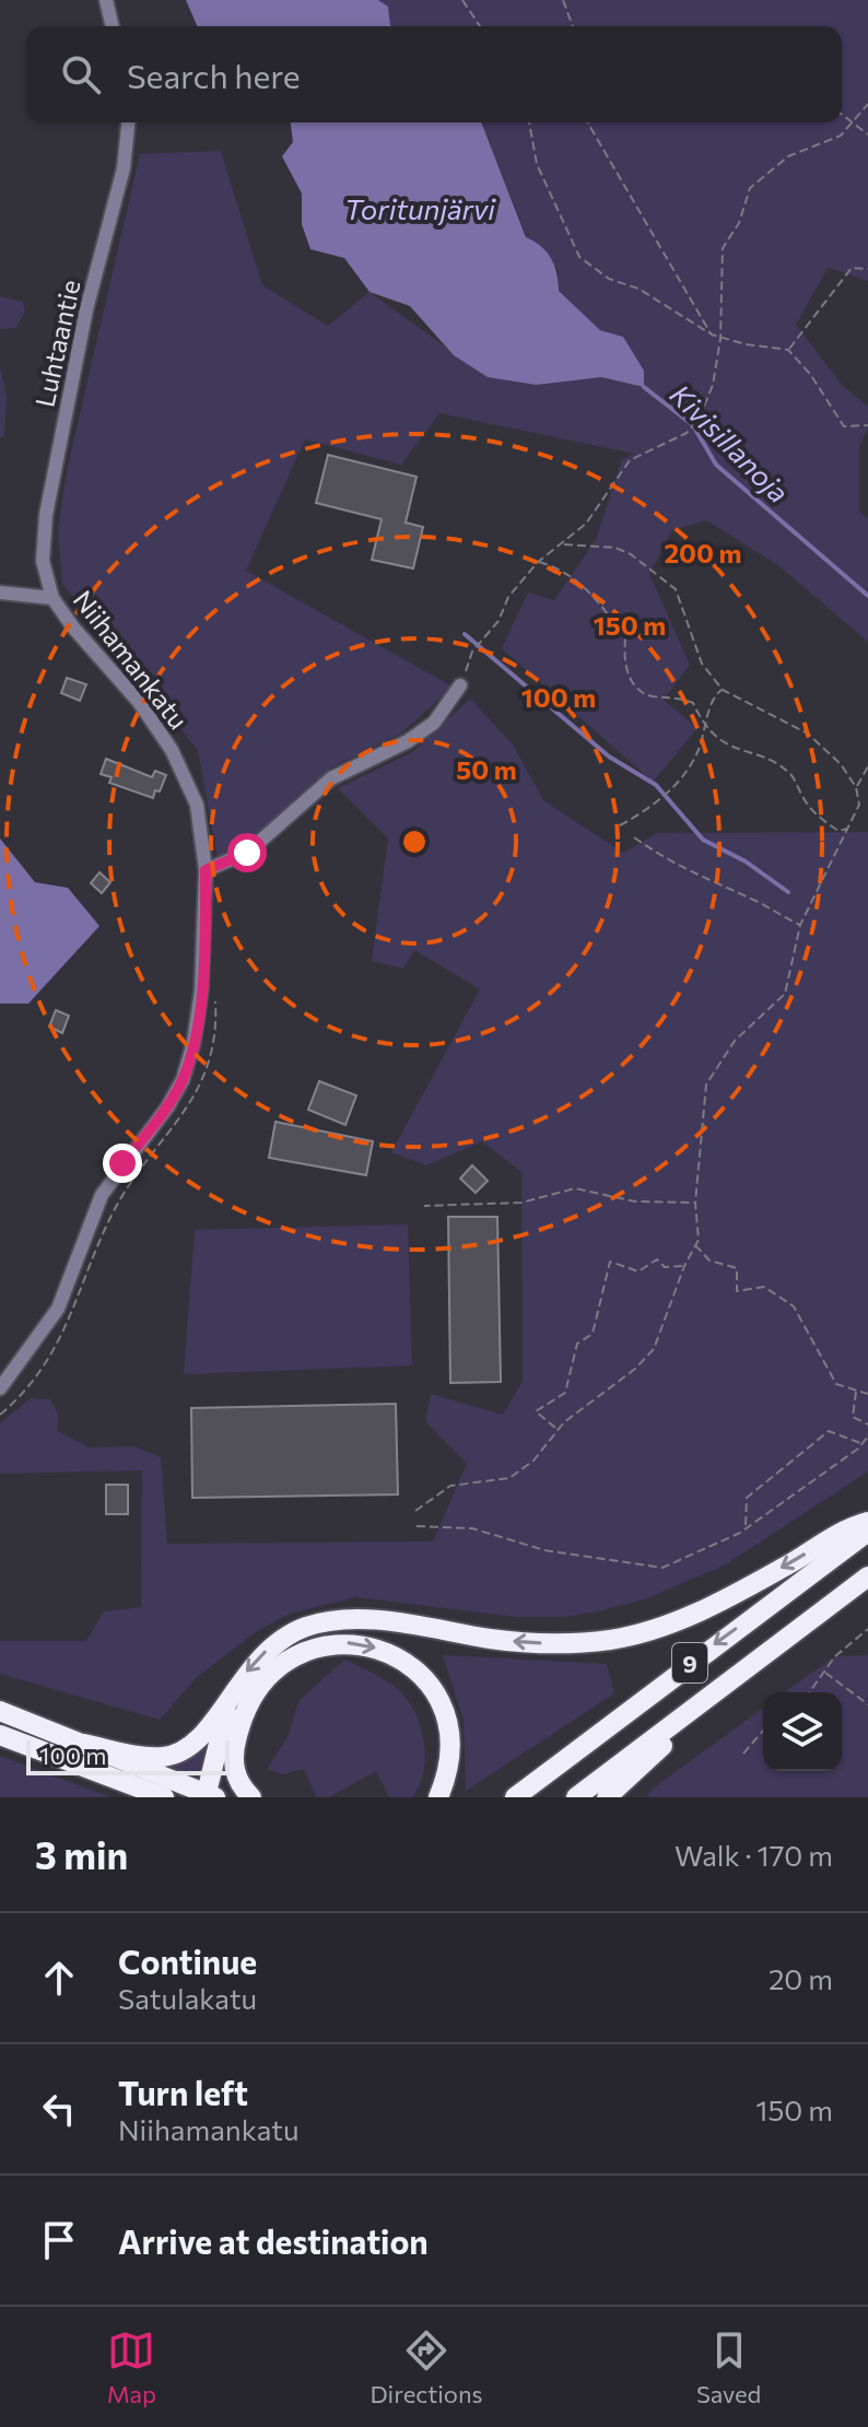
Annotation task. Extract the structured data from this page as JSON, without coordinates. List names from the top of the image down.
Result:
{
  "streets": {
    "highway": ["9"],
    "street": ["Luhtaantie", "Niihamankatu"]
  },
  "crossings": [
    ["Luhtaantie", "Niihamankatu"]
  ],
  "water": ["Toritunjärvi", "Kivisillanoja"],
  "scale_bar": "100 m",
  "page": {
    "search": "Search here",
    "scale": "100 m",
    "heading": ["3 min", "Walk · 170 m"],
    "list": [
      ["Continue", "Satulakatu", "20 m"],
      ["Turn left", "Niihamankatu", "150 m"],
      "Arrive at destination"
    ],
    "nav": ["Map", "Directions", "Saved"]
  },
  "rings": [
    "200 m",
    "150 m",
    "100 m",
    "50 m"
  ]
}
